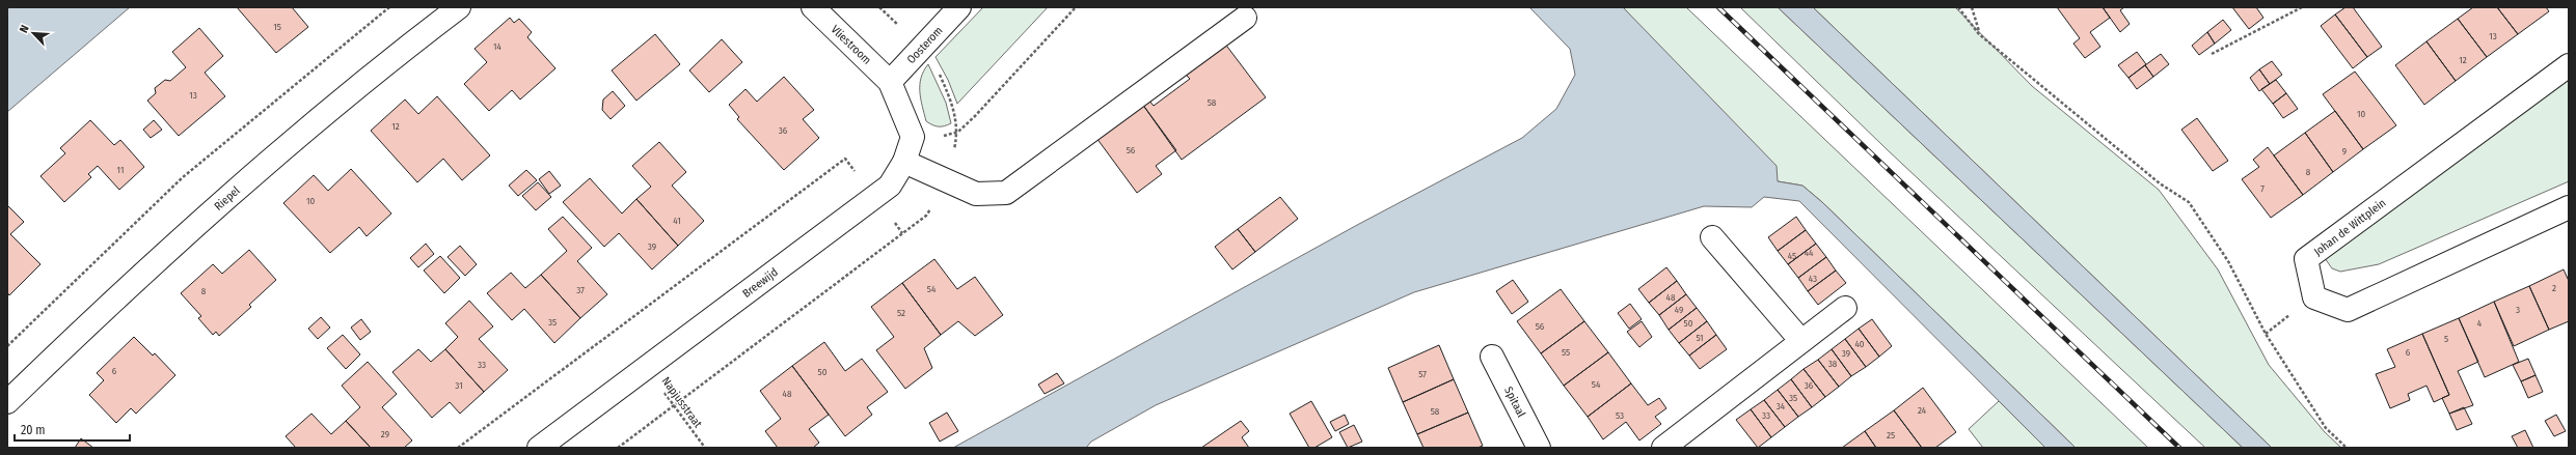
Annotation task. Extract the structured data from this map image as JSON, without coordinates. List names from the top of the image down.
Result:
{
  "streets": {
    "street": [
      "Vliestroom",
      "Oosterom",
      "Riepel",
      "Johan de Wittplein",
      "Breewijd",
      "Spitaal"
    ],
    "path": ["Napjusstraat"]
  },
  "crossings": [
    ["Vliestroom", "Oosterom"],
    ["Vliestroom", "Breewijd"],
    ["Oosterom", "Breewijd"],
    ["Breewijd", "Napjusstraat"]
  ],
  "house_numbers": [
    "15",
    "13",
    "14",
    "12",
    "13",
    "58",
    "10",
    "12",
    "36",
    "56",
    "9",
    "11",
    "8",
    "7",
    "10",
    "41",
    "39",
    "44",
    "45",
    "43",
    "2",
    "54",
    "37",
    "8",
    "48",
    "49",
    "3",
    "52",
    "35",
    "50",
    "4",
    "56",
    "51",
    "5",
    "40",
    "55",
    "6",
    "39",
    "38",
    "33",
    "6",
    "50",
    "57",
    "54",
    "31",
    "36",
    "48",
    "35",
    "34",
    "24",
    "58",
    "53",
    "33",
    "29",
    "25"
  ],
  "scale_bar": "20 m",
  "north": "top left"
}
